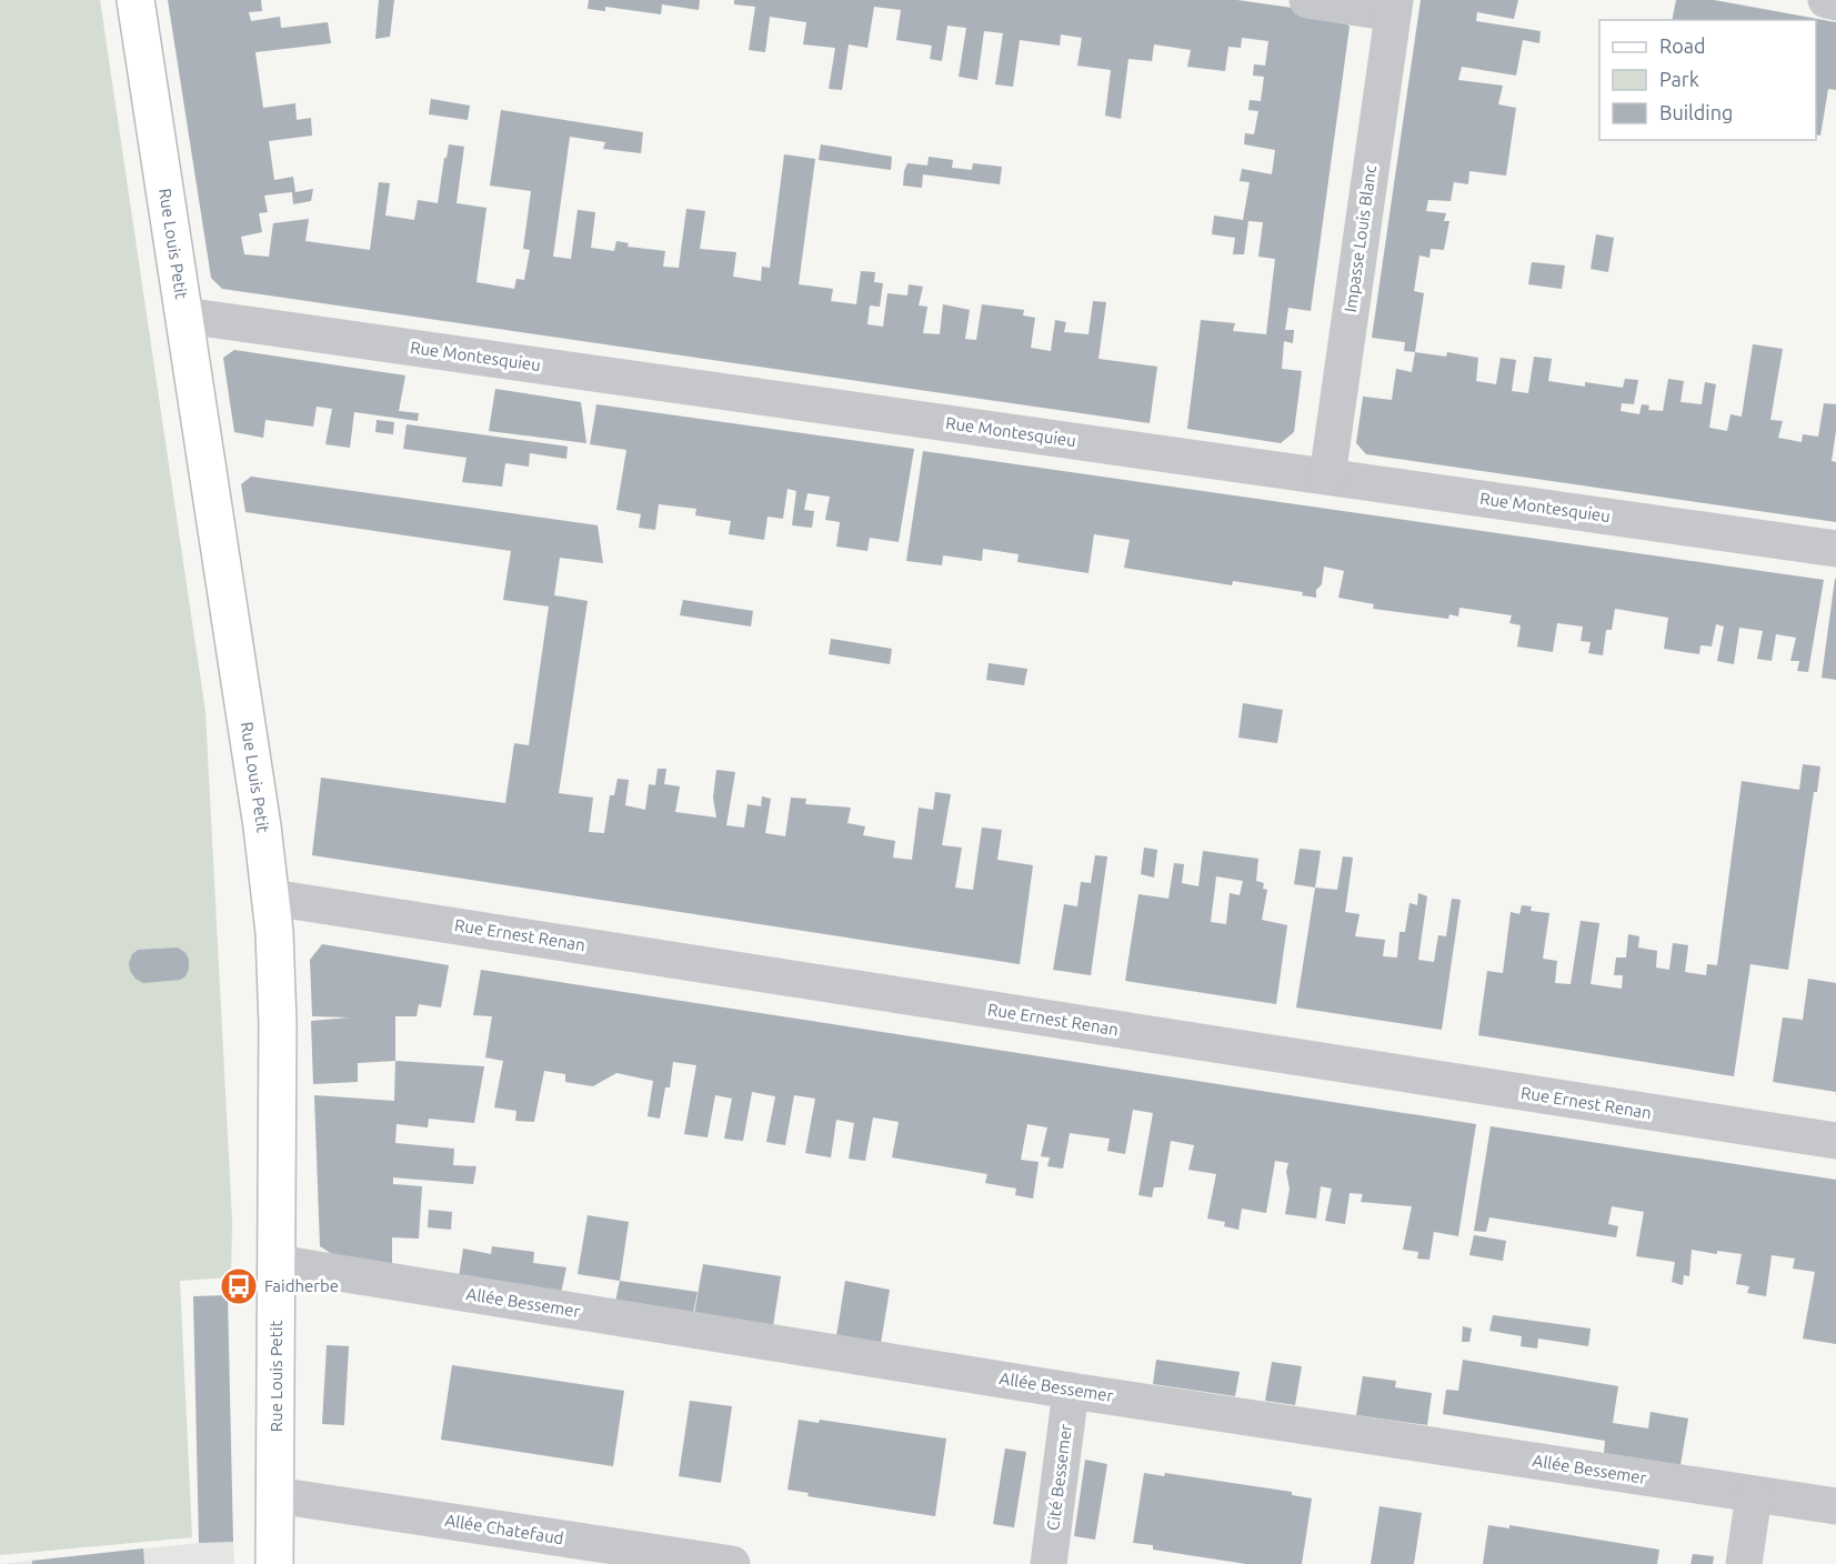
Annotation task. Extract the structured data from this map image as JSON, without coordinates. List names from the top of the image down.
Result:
{
  "streets": {
    "street": [
      "Impasse Louis Blanc",
      "Rue Louis Petit",
      "Rue Montesquieu",
      "Rue Ernest Renan",
      "Allée Bessemer",
      "Cité Bessemer",
      "Allée Chatefaud"
    ]
  },
  "crossings": [
    ["Impasse Louis Blanc", "Rue Montesquieu"],
    ["Rue Louis Petit", "Rue Montesquieu"],
    ["Rue Louis Petit", "Rue Ernest Renan"],
    ["Rue Louis Petit", "Allée Bessemer"],
    ["Rue Louis Petit", "Allée Chatefaud"],
    ["Allée Bessemer", "Cité Bessemer"]
  ],
  "places": {
    "bus stop": ["Faidherbe"]
  },
  "legend": ["Road", "Park", "Building"]
}
